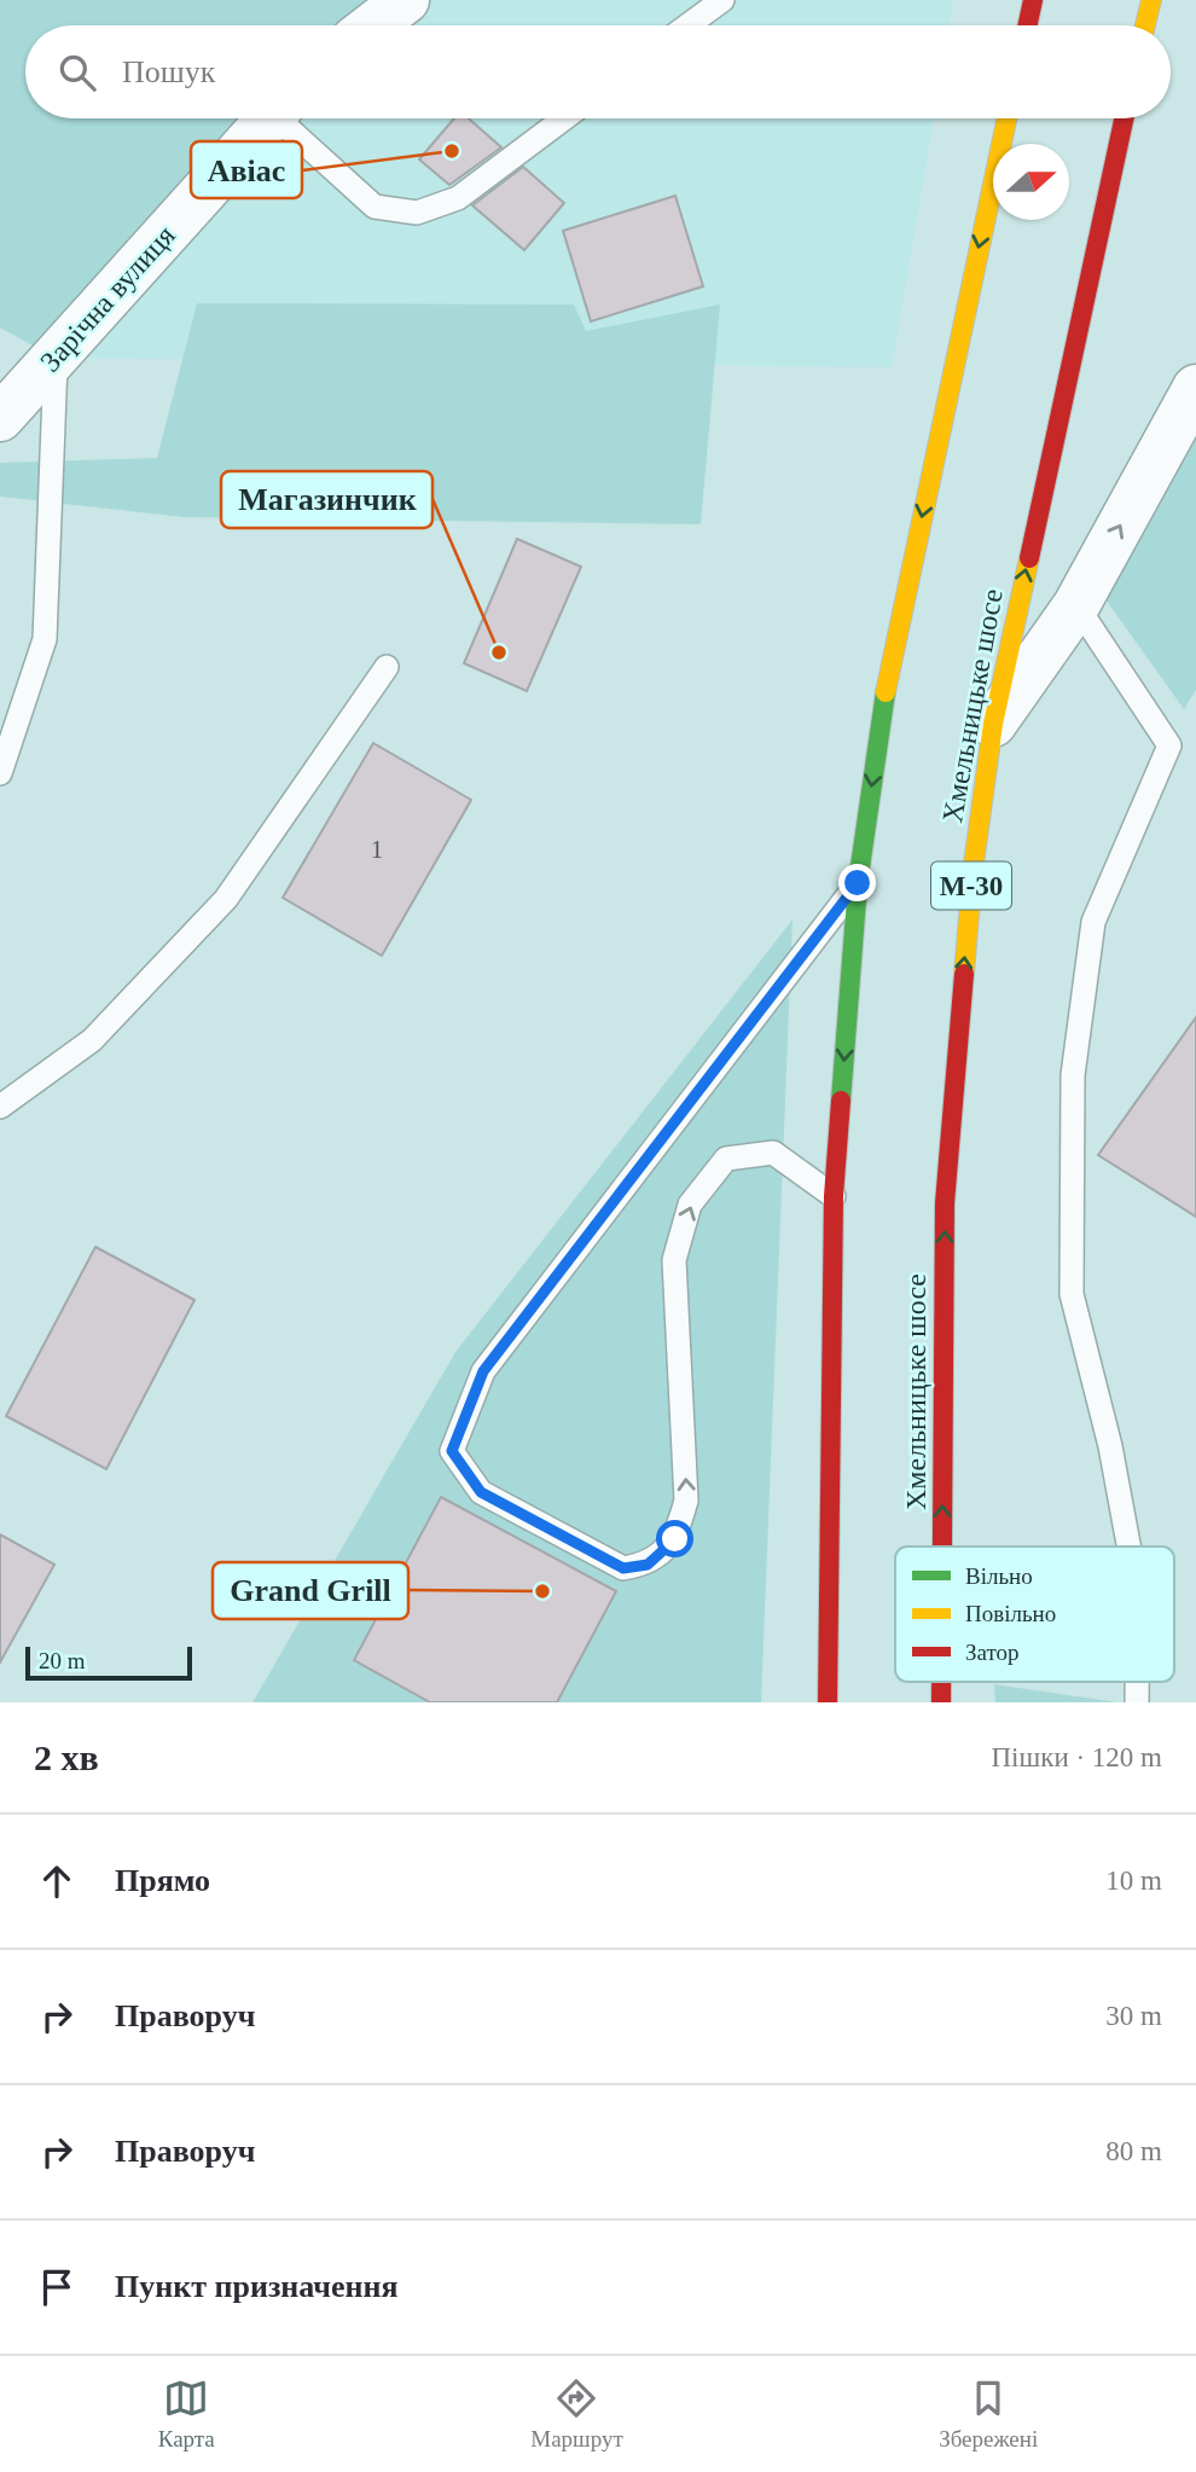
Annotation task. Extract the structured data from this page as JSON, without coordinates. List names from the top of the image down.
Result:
{
  "streets": {
    "highway": ["Хмельницьке шосе", "М-30"],
    "street": ["Зарічна вулиця"]
  },
  "places": ["Авіас", "Магазинчик", "Grand Grill"],
  "house_numbers": ["1"],
  "legend": ["Вільно", "Повільно", "Затор"],
  "scale_bar": "20 m",
  "north": "right",
  "page": {
    "search": "Пошук",
    "scale": "20 m",
    "heading": ["2 хв", "Пішки · 120 m"],
    "list": [
      ["Прямо", "10 m"],
      ["Праворуч", "30 m"],
      ["Праворуч", "80 m"],
      "Пункт призначення"
    ],
    "nav": ["Карта", "Маршрут", "Збережені"]
  }
}
